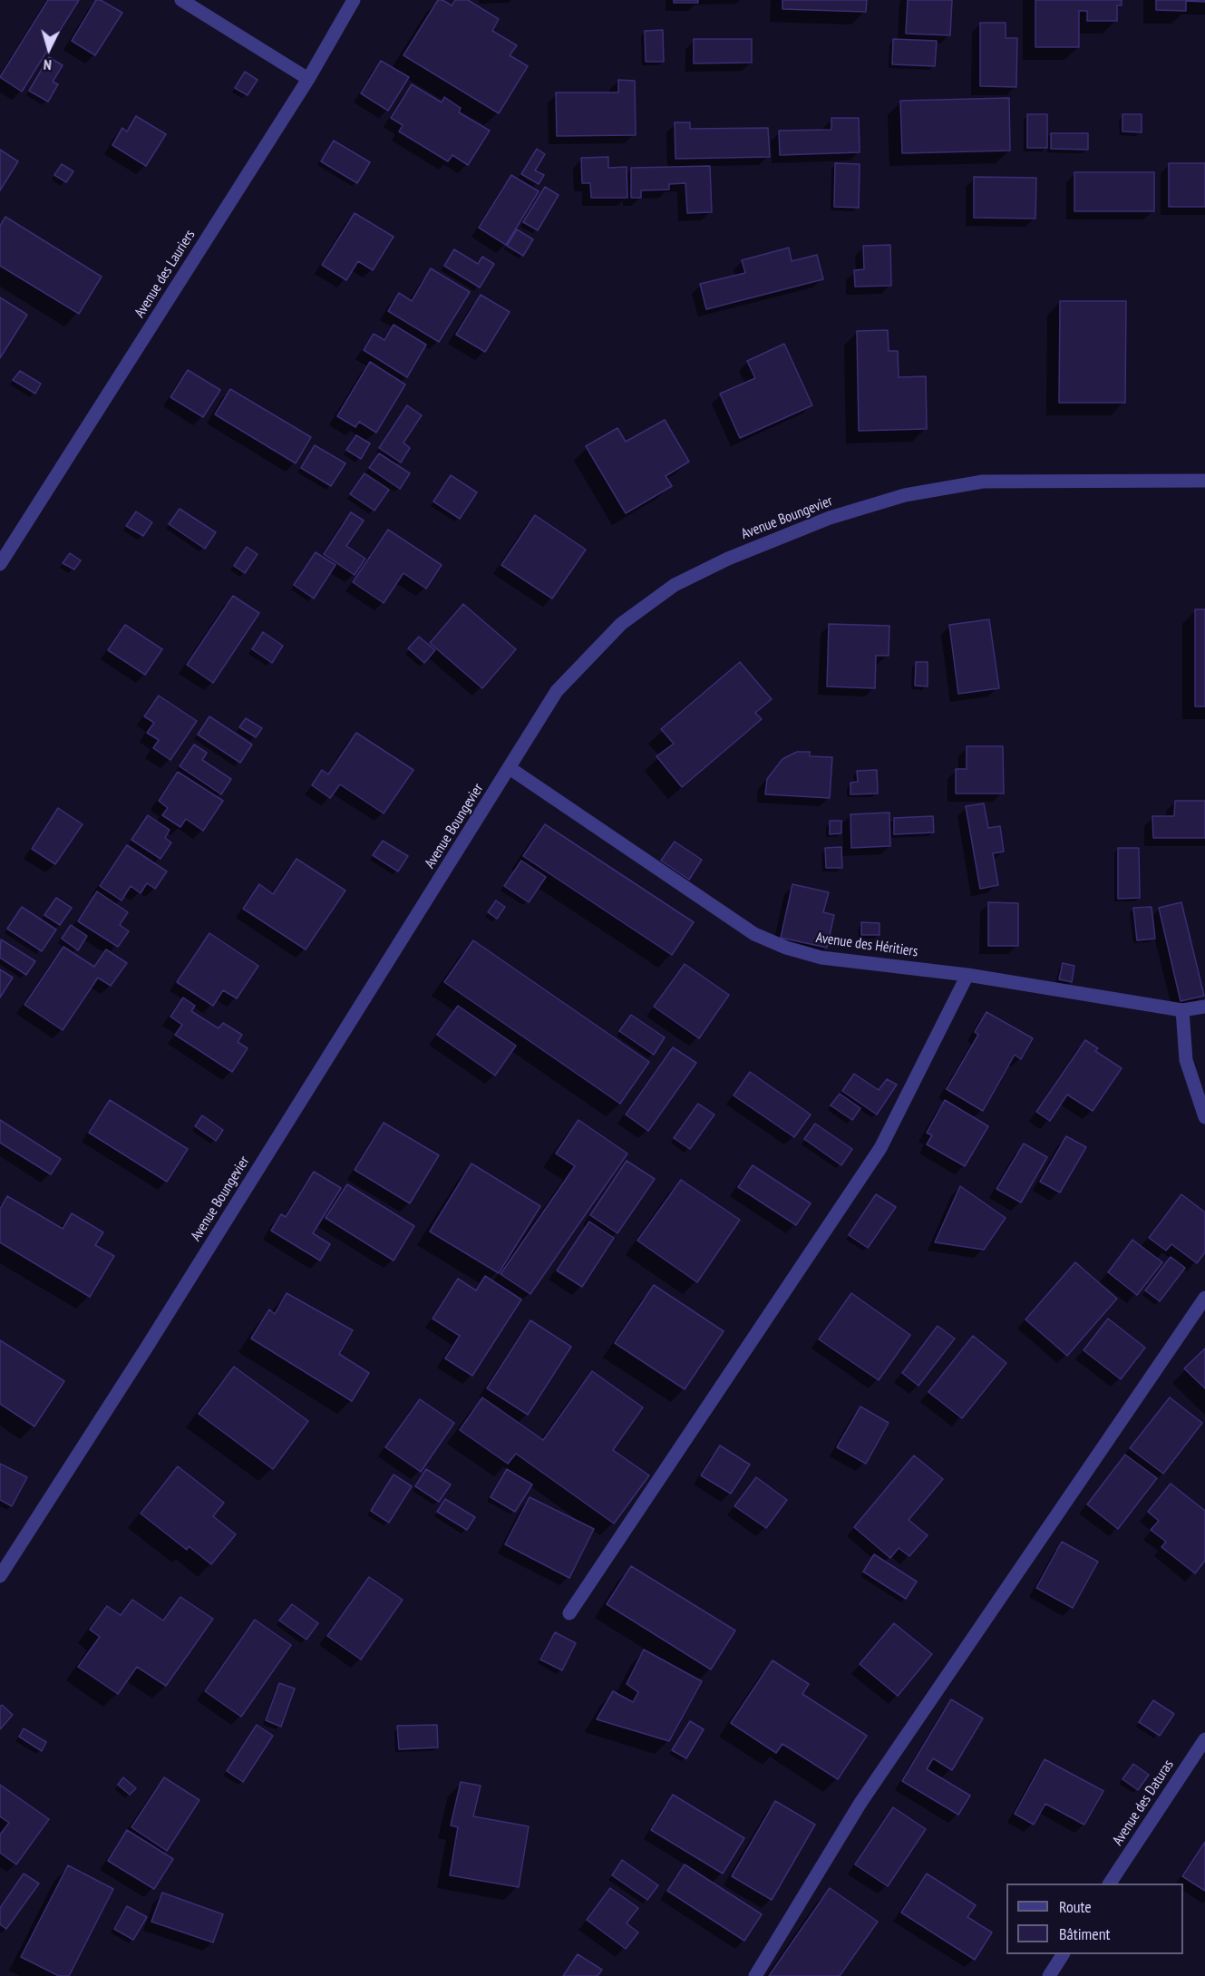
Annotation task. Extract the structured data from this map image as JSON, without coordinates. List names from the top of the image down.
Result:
{
  "streets": {
    "street": [
      "Avenue des Lauriers",
      "Avenue Boungevier",
      "Avenue des Héritiers",
      "Avenue des Daturas"
    ]
  },
  "crossings": [
    ["Avenue Boungevier", "Avenue des Héritiers"]
  ],
  "legend": ["Route", "Bâtiment"],
  "north": "bottom"
}
